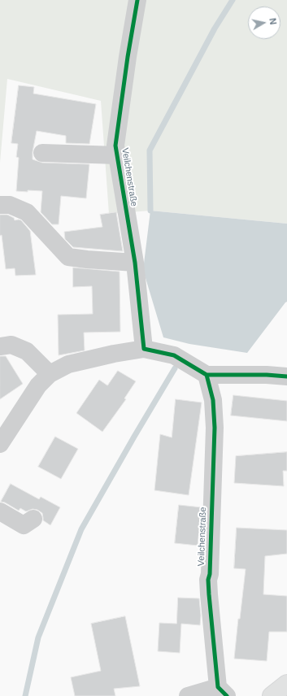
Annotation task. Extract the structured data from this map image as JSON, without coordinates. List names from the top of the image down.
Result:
{
  "streets": {
    "street": ["Veilchenstraße"]
  },
  "north": "right"
}
